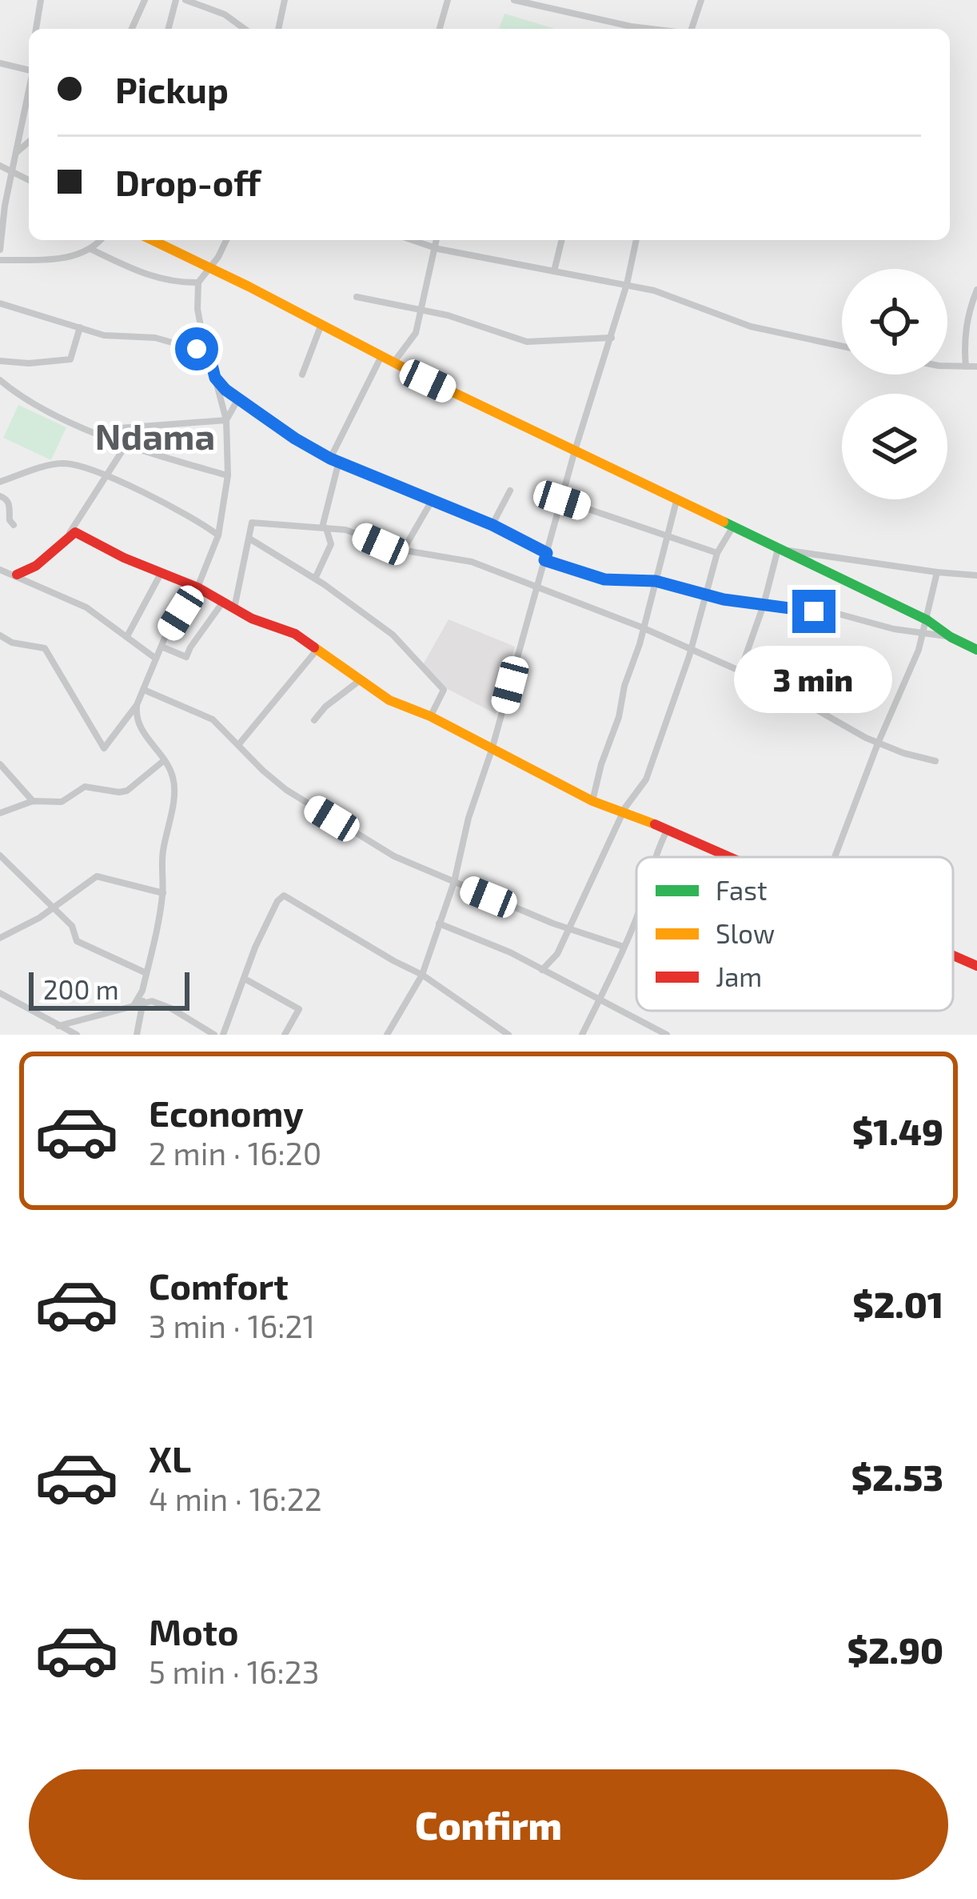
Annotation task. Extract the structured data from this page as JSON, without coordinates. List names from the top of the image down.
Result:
{
  "districts": ["Ndama"],
  "legend": ["Fast", "Slow", "Jam"],
  "scale_bar": "200 m",
  "page": {
    "banner": ["Pickup", "Drop-off"],
    "bubble": "3 min",
    "scale": "200 m",
    "list": [
      {
        "name": "Economy",
        "note": "2 min · 16:20",
        "value": "$1.49"
      },
      {
        "name": "Comfort",
        "note": "3 min · 16:21",
        "value": "$2.01"
      },
      {
        "name": "XL",
        "note": "4 min · 16:22",
        "value": "$2.53"
      },
      {
        "name": "Moto",
        "note": "5 min · 16:23",
        "value": "$2.90"
      }
    ],
    "buttons": "Confirm"
  }
}
